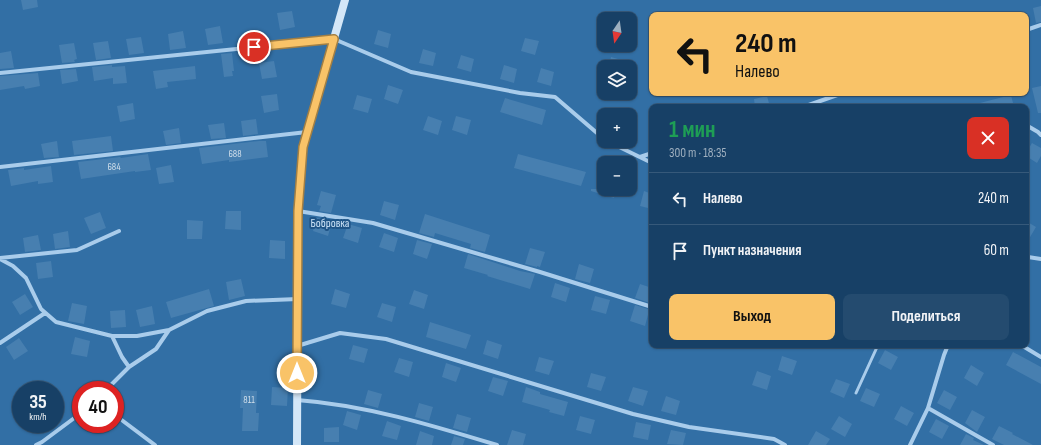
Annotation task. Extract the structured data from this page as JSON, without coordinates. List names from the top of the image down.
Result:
{
  "parks": ["Бобровка"],
  "house_numbers": ["688", "684", "811"],
  "north": "bottom",
  "page": {
    "map_buttons": ["+", "−"],
    "turn": ["240 m", "Налево"],
    "heading": ["1 мин", "300 m · 18:35"],
    "list": [
      {
        "name": "Налево",
        "value": "240 m"
      },
      {
        "name": "Пункт назначения",
        "value": "60 m"
      }
    ],
    "buttons": ["Выход", "Поделиться"],
    "speed": "35 km/h",
    "limit": "40"
  }
}
